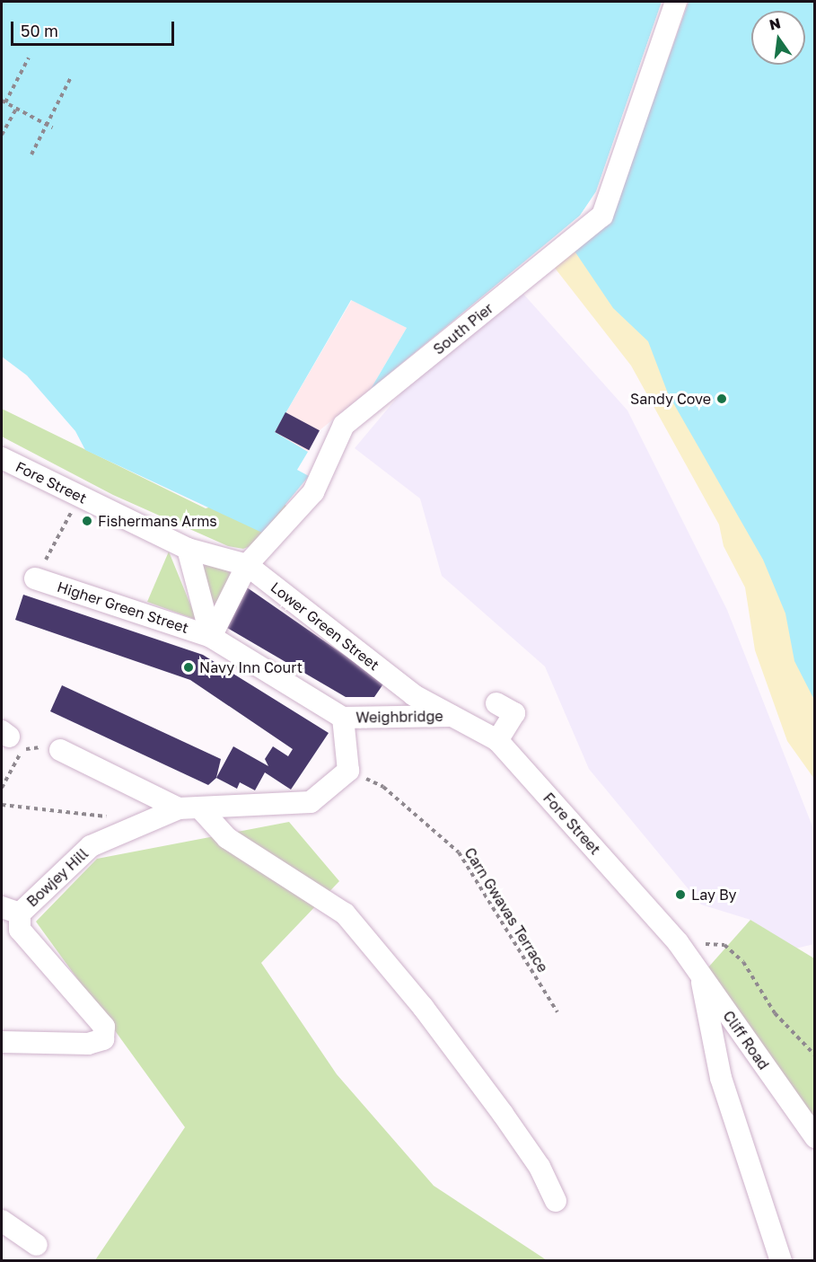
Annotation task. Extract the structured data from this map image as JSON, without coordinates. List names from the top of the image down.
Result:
{
  "streets": {
    "street": [
      "South Pier",
      "Fore Street",
      "Higher Green Street",
      "Lower Green Street",
      "Weighbridge",
      "Bowjey Hill",
      "Cliff Road"
    ],
    "path": ["Carn Gwavas Terrace"]
  },
  "crossings": [
    ["South Pier", "Higher Green Street"],
    ["South Pier", "Lower Green Street"],
    ["Fore Street", "Higher Green Street"],
    ["Fore Street", "Lower Green Street"],
    ["Fore Street", "Weighbridge"],
    ["Fore Street", "Cliff Road"],
    ["Higher Green Street", "Lower Green Street"],
    ["Higher Green Street", "Weighbridge"],
    ["Lower Green Street", "Weighbridge"],
    ["Bowjey Hill", "Carn Gwavas Terrace"]
  ],
  "places": [
    "Sandy Cove",
    "Fishermans Arms",
    "Navy Inn Court",
    "Lay By"
  ],
  "scale_bar": "50 m",
  "north": "top"
}
